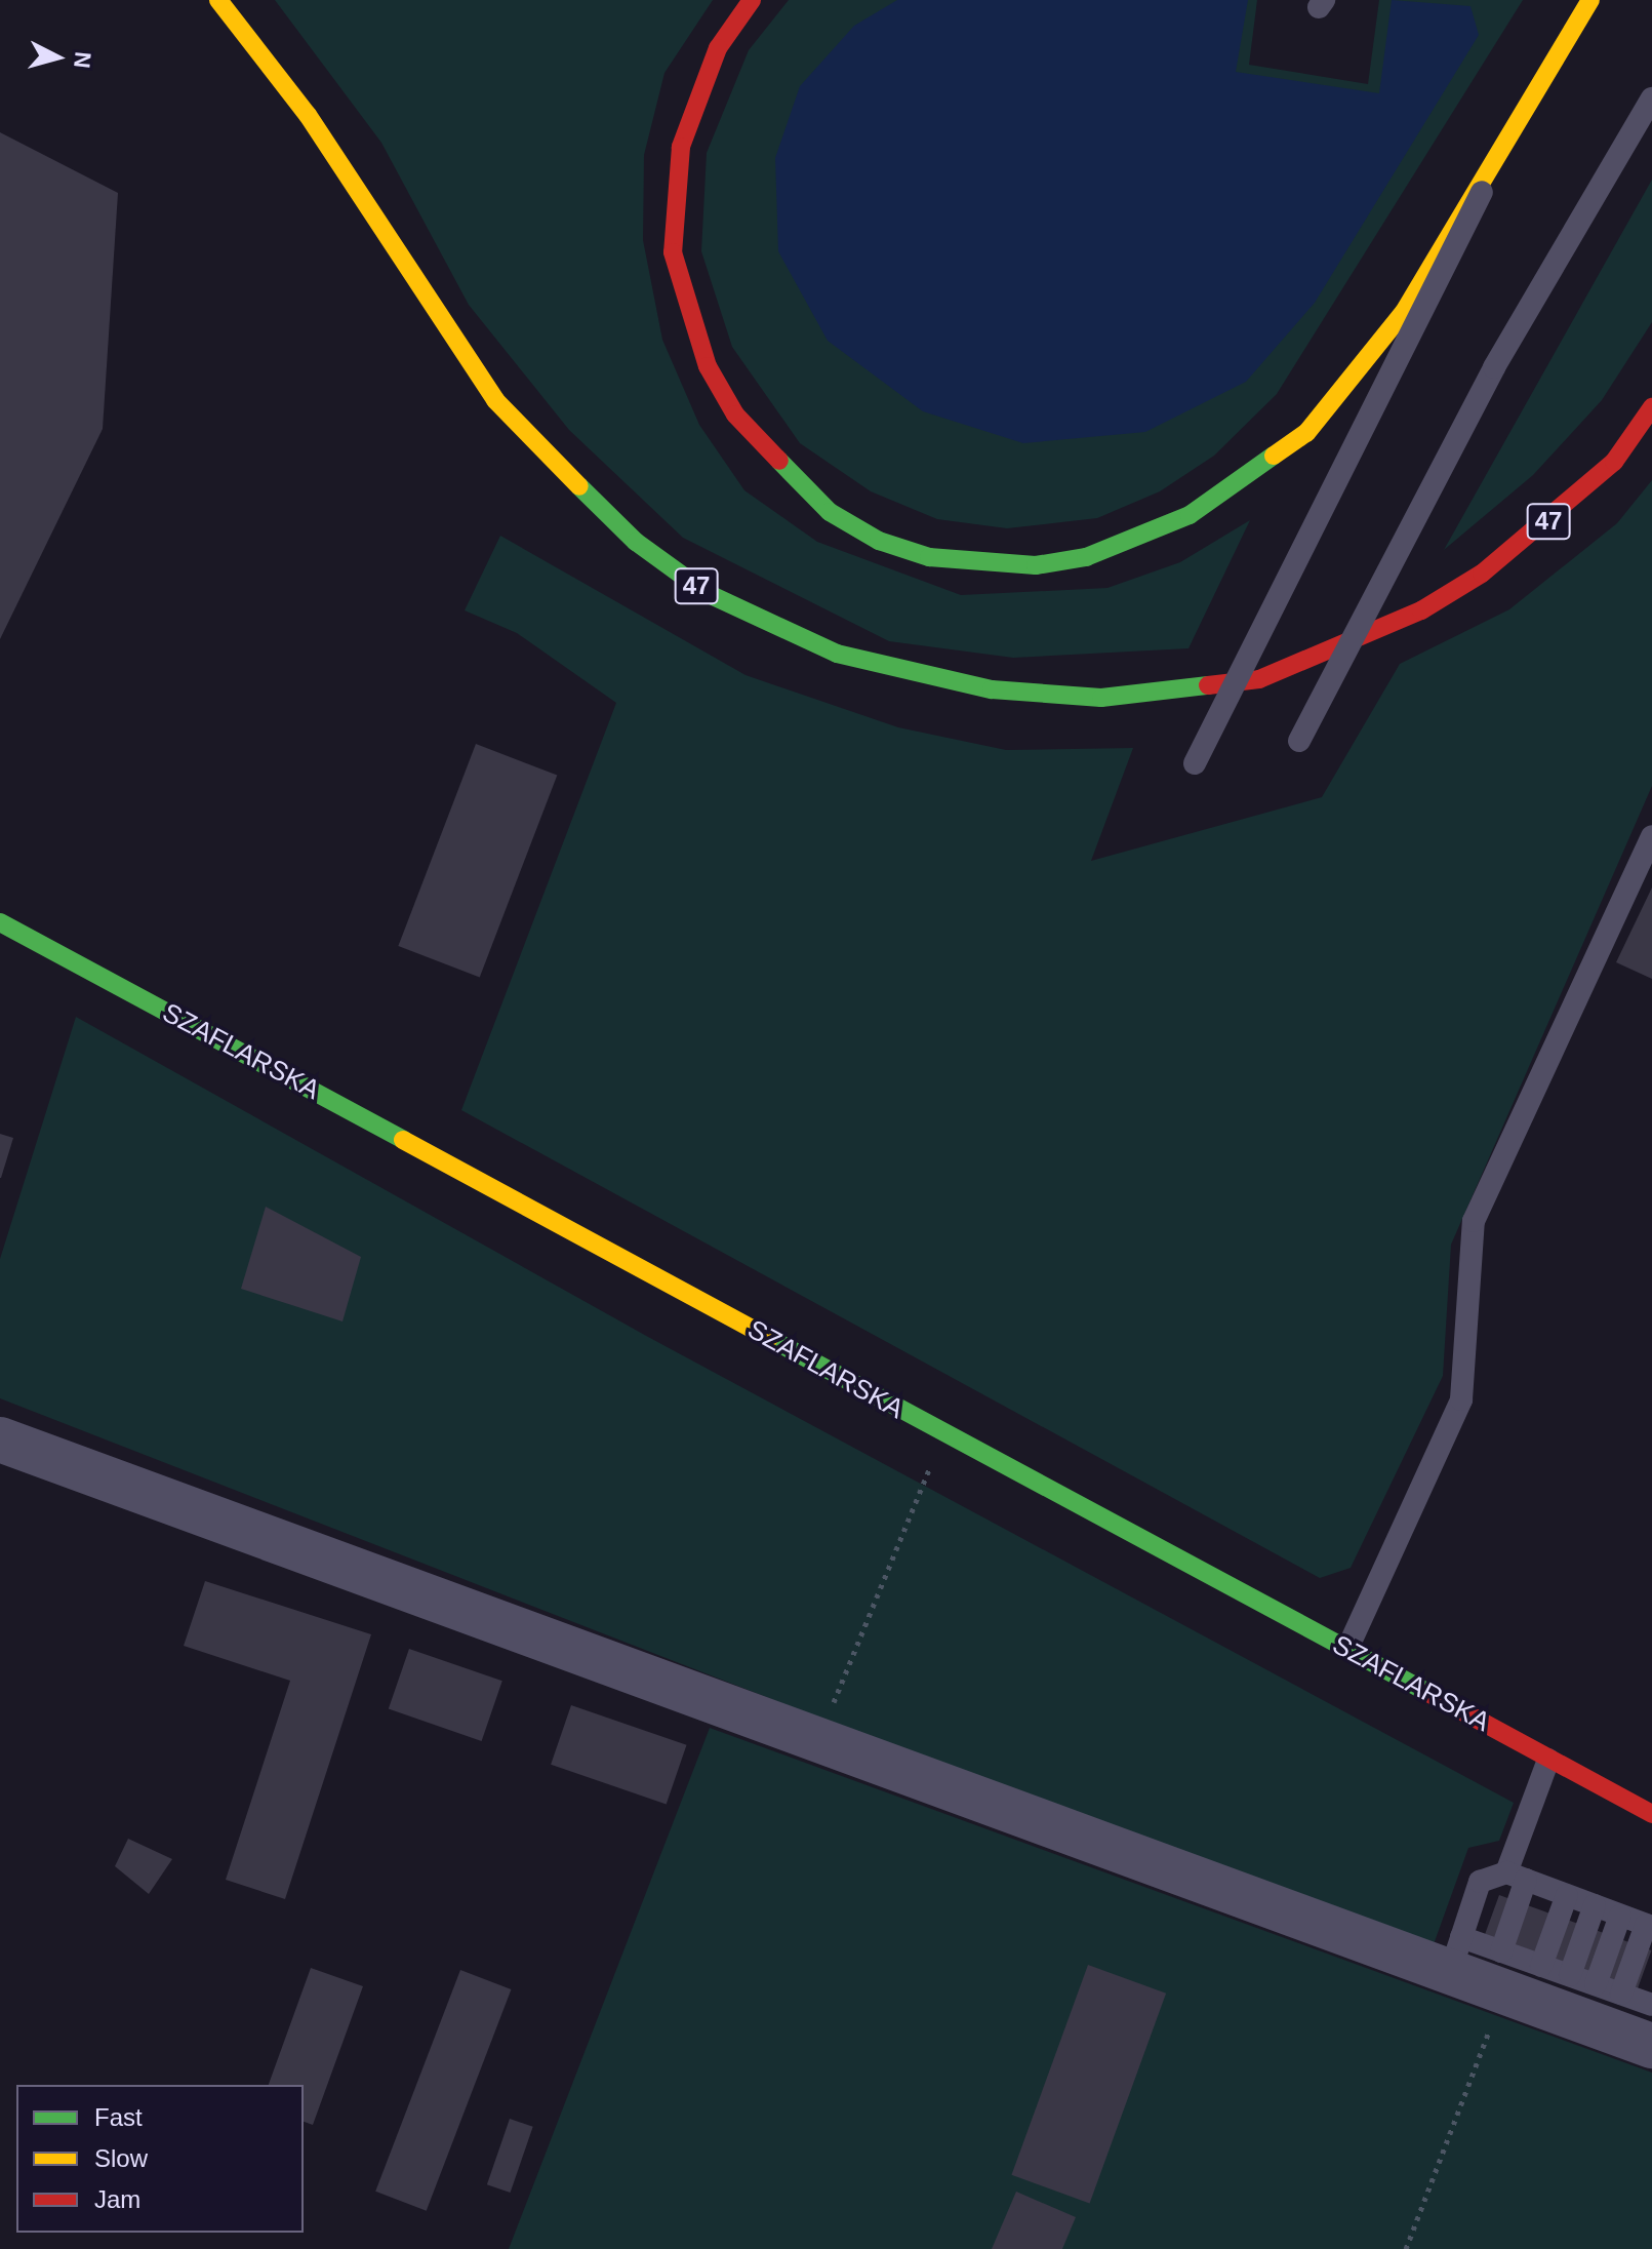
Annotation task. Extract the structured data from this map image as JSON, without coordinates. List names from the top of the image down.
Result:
{
  "streets": {
    "main road": ["47", "SZAFLARSKA"]
  },
  "legend": ["Fast", "Slow", "Jam"],
  "north": "right"
}
